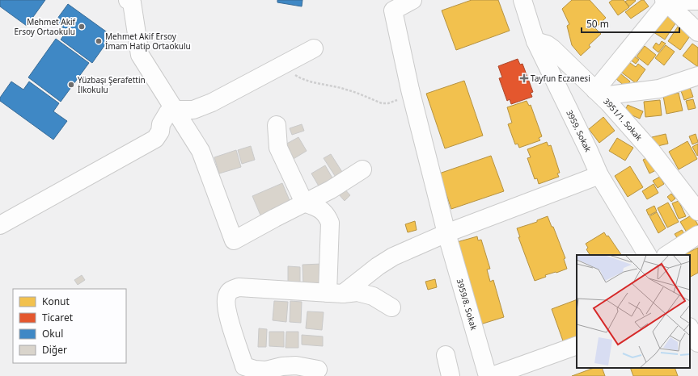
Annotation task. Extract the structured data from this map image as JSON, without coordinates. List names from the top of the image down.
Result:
{
  "streets": {
    "street": ["3951/1. Sokak", "3959. Sokak", "3959/8. Sokak"]
  },
  "crossings": [
    ["3951/1. Sokak", "3959. Sokak"]
  ],
  "places": {
    "other": ["Mehmet Akif Ersoy Ortaokulu", "Mehmet Akif Ersoy İmam Hatip Ortaokulu", "Yüzbaşı Şerafettin İlkokulu"],
    "health": ["Tayfun Eczanesi"]
  },
  "legend": [
    "Konut",
    "Ticaret",
    "Okul",
    "Diğer"
  ],
  "scale_bar": "50 m"
}
